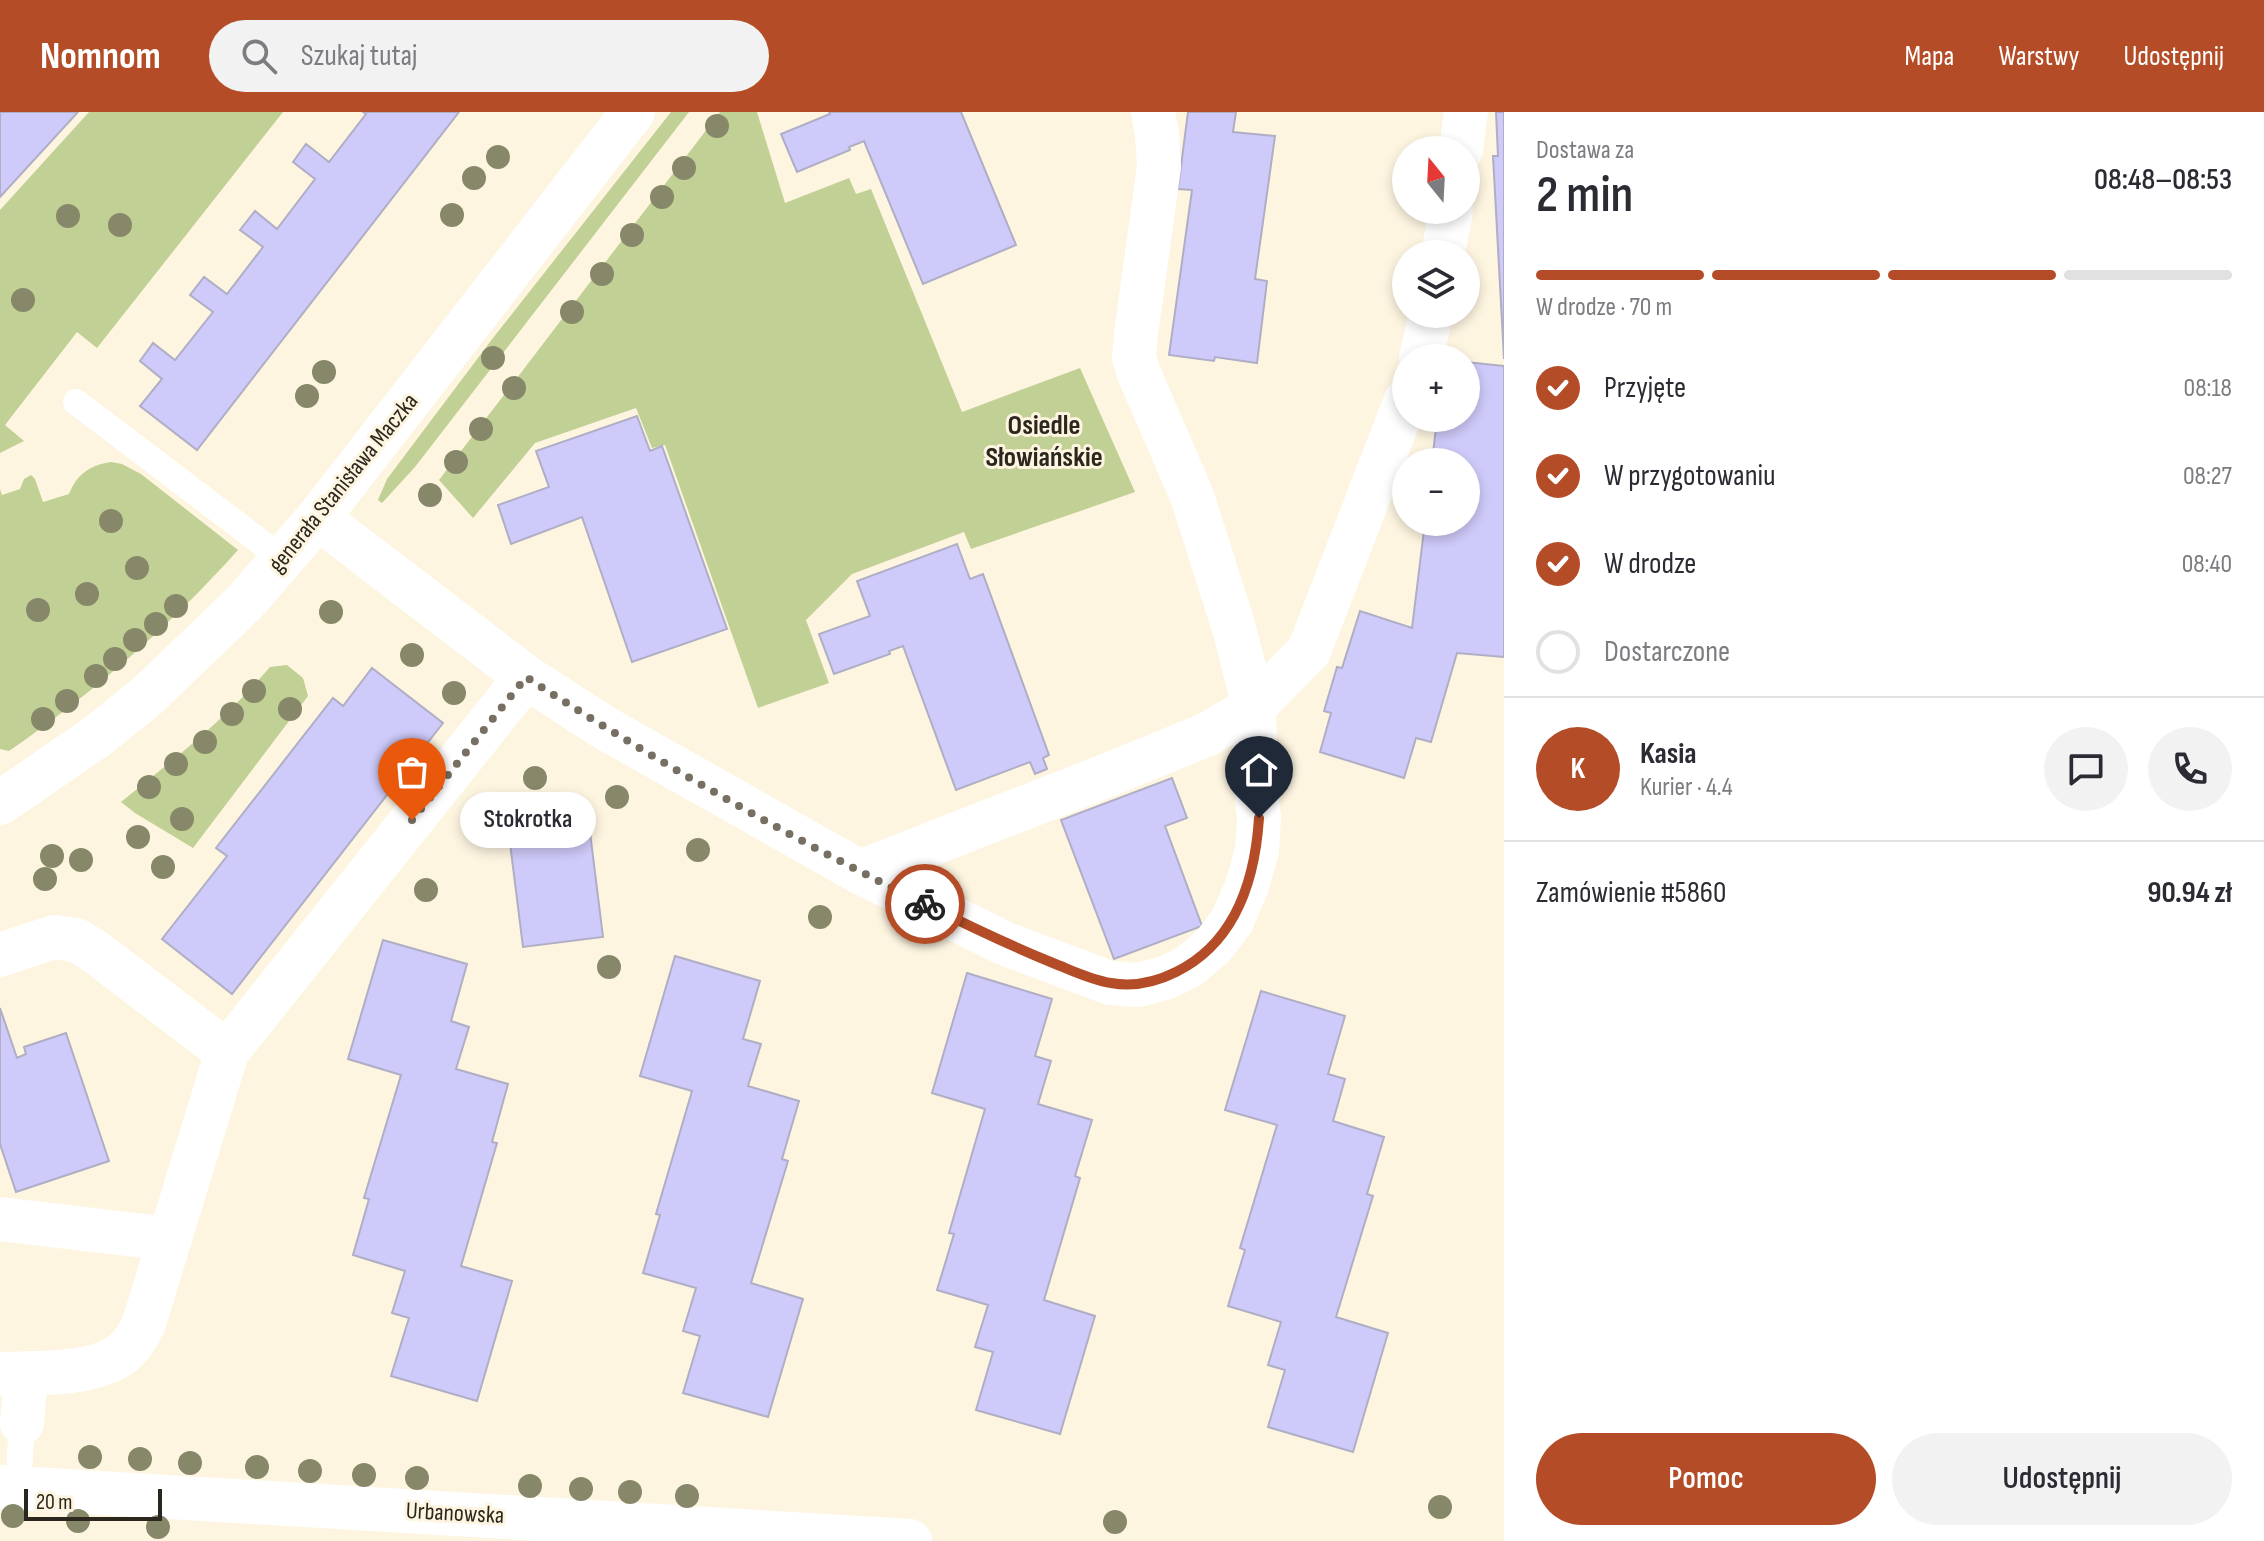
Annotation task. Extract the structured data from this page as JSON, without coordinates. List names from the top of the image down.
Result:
{
  "streets": {
    "street": ["generała Stanisława Maczka", "Urbanowska"]
  },
  "districts": ["Osiedle Słowiańskie"],
  "places": ["Stokrotka"],
  "scale_bar": "20 m",
  "north": "top",
  "page": {
    "header": "Nomnom",
    "search": "Szukaj tutaj",
    "nav": ["Mapa", "Warstwy", "Udostępnij"],
    "heading": ["2 min", "Dostawa za", "08:48–08:53"],
    "panel": [
      "Kasia",
      "Kurier · 4.4",
      "Zamówienie #5860",
      "90.94 zł"
    ],
    "map_buttons": ["+", "−"],
    "bar": "W drodze · 70 m",
    "list": [
      ["Przyjęte", "08:18"],
      ["W przygotowaniu", "08:27"],
      ["W drodze", "08:40"],
      "Dostarczone"
    ],
    "round": "K",
    "bubble": "Stokrotka",
    "buttons": ["Pomoc", "Udostępnij"],
    "scale": "20 m"
  }
}
